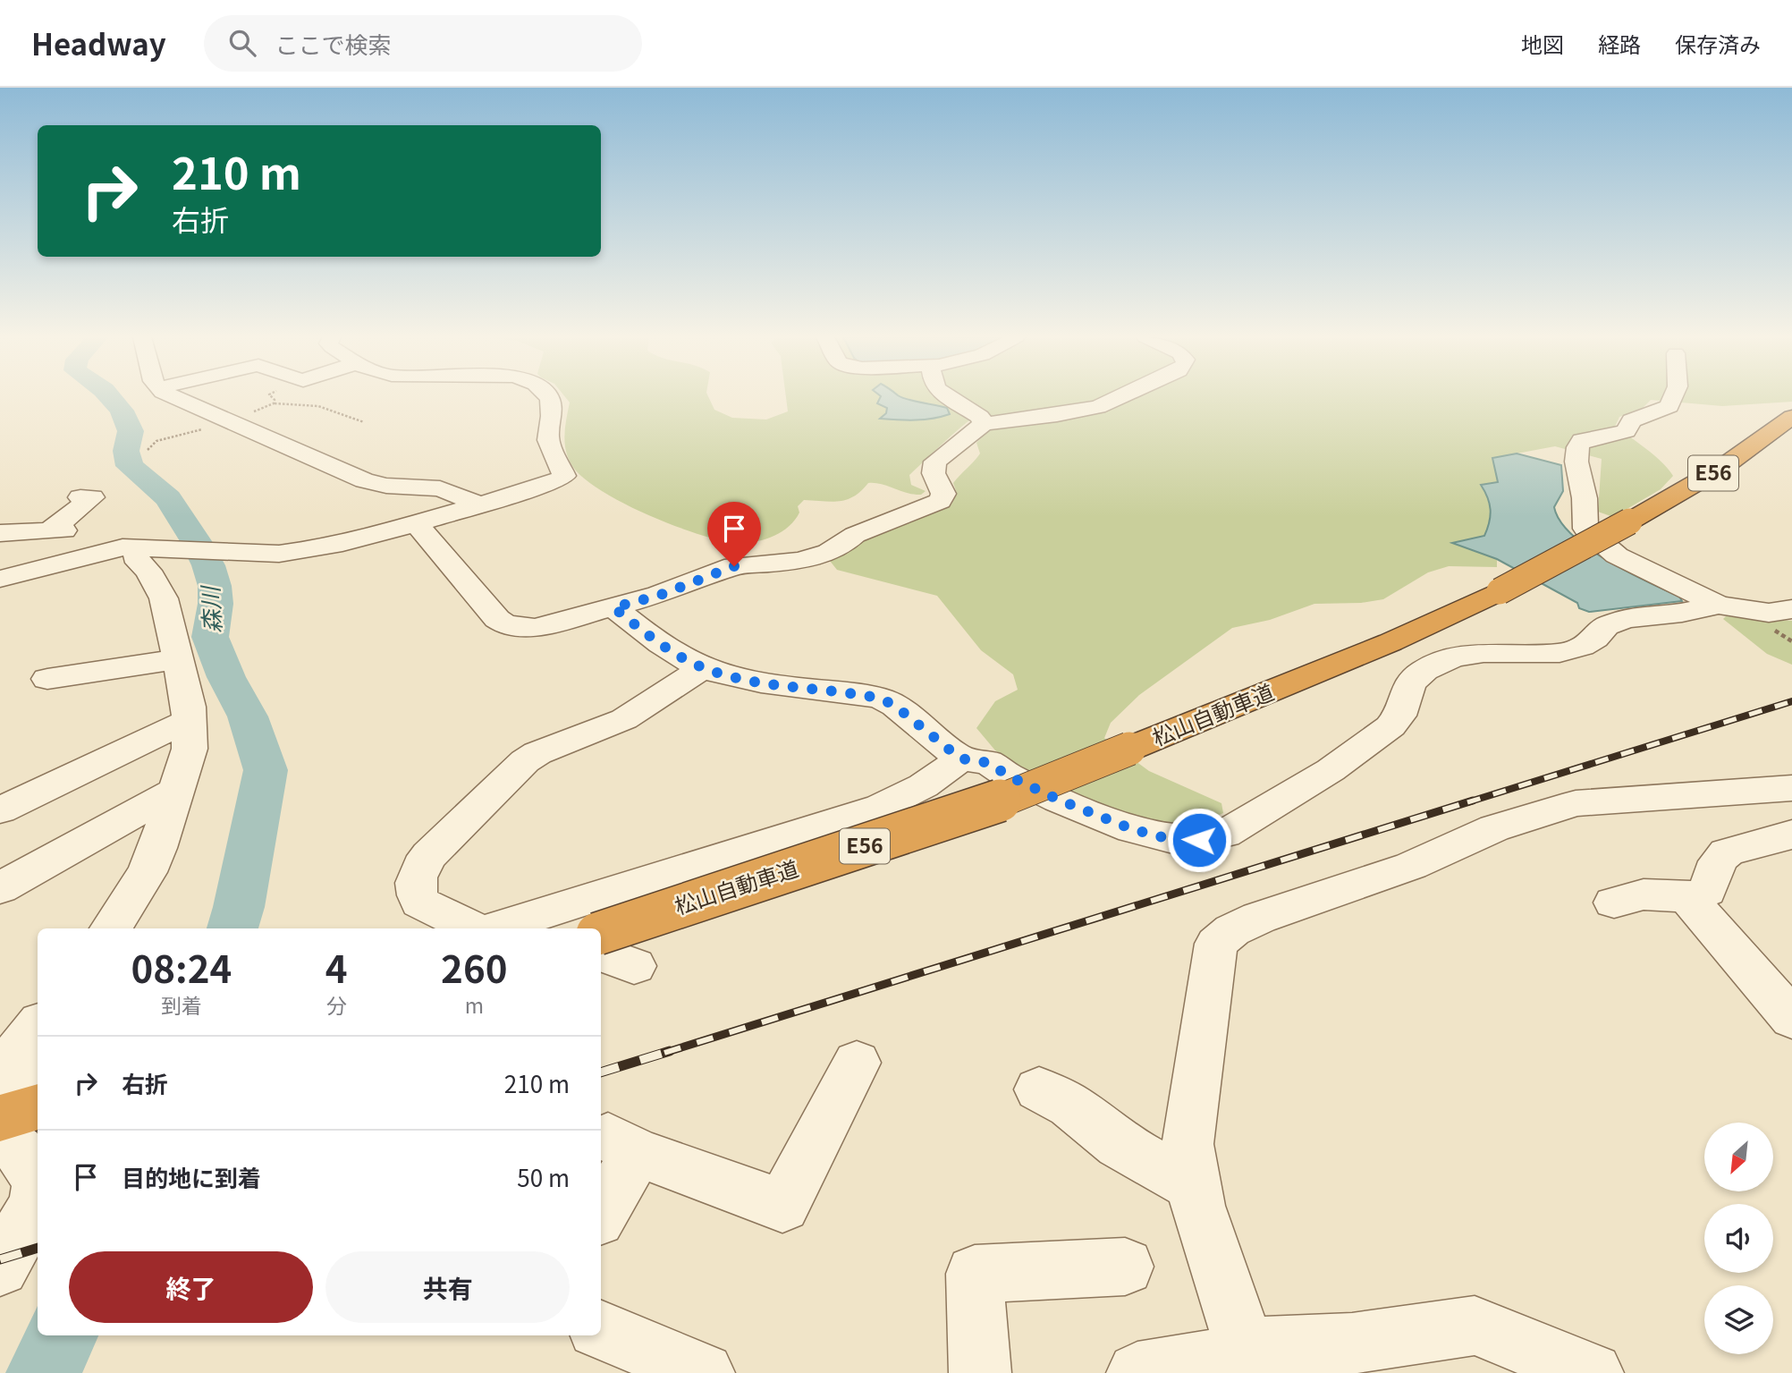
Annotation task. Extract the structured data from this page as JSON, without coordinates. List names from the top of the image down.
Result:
{
  "streets": {
    "highway": ["E56", "松山自動車道"]
  },
  "water": ["森川"],
  "north": "bottom left",
  "page": {
    "header": "Headway",
    "search": "ここで検索",
    "nav": ["地図", "経路", "保存済み"],
    "turn": ["210 m", "右折"],
    "eta": [
      "08:24",
      "到着",
      "4",
      "分",
      "260",
      "m"
    ],
    "list": [
      {
        "name": "右折",
        "value": "210 m"
      },
      {
        "name": "目的地に到着",
        "value": "50 m"
      }
    ],
    "buttons": ["終了", "共有"]
  }
}
